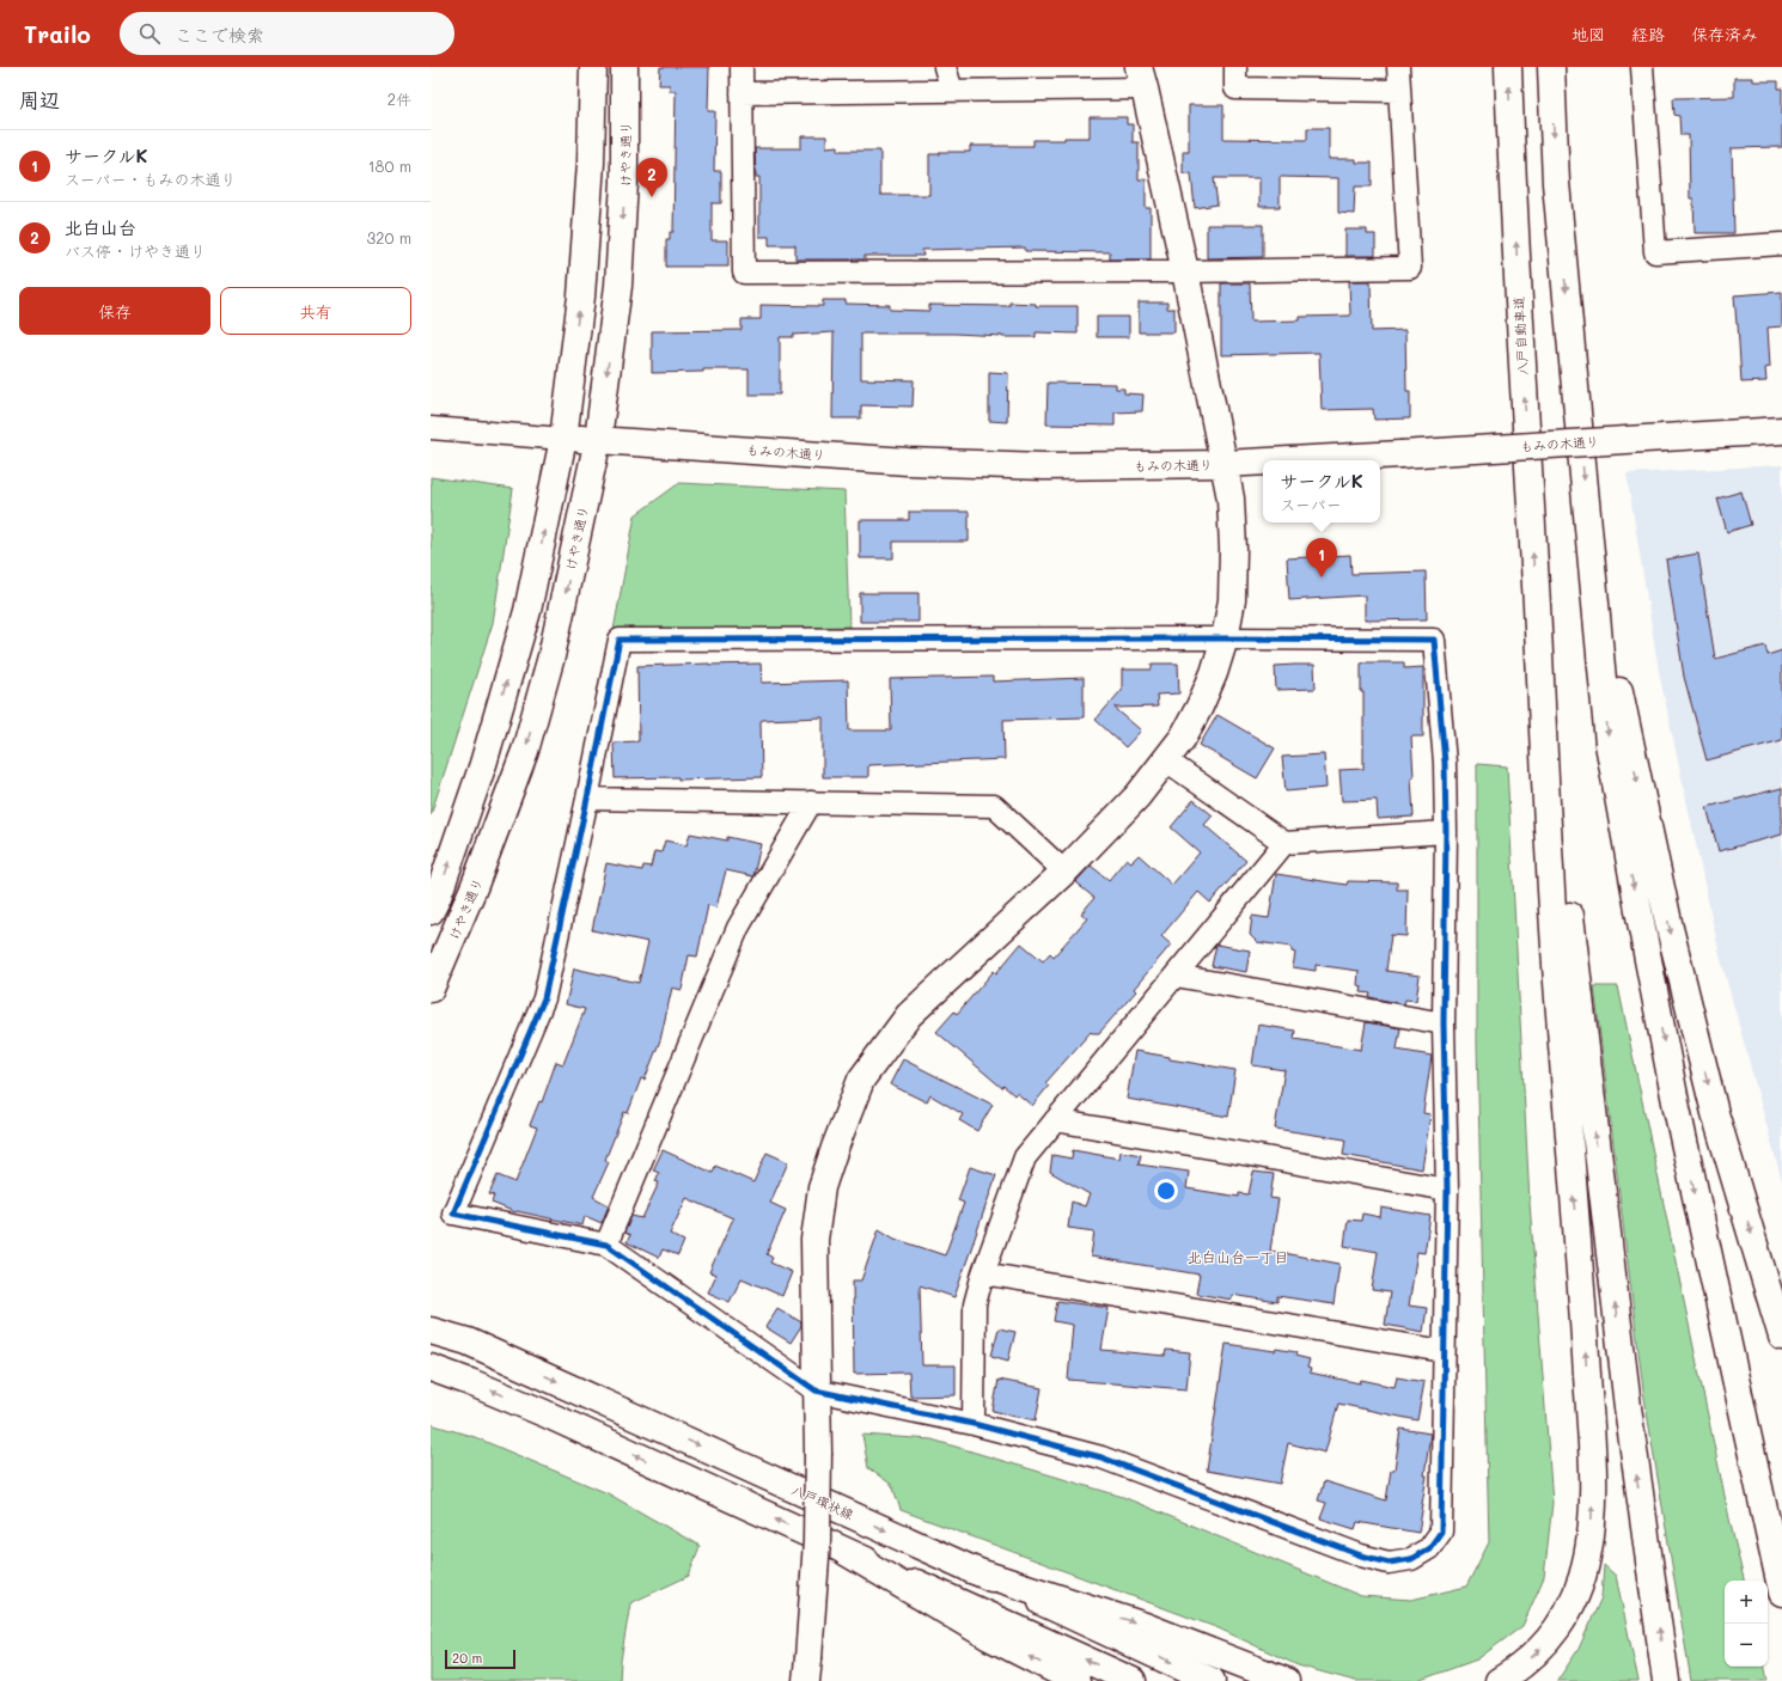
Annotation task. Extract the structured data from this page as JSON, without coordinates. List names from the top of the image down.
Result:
{
  "streets": {
    "main road": [
      "けやき通り",
      "八戸自動車道",
      "もみの木通り",
      "八戸環状線"
    ]
  },
  "crossings": [
    ["けやき通り", "もみの木通り"]
  ],
  "districts": ["北白山台一丁目"],
  "scale_bar": "20 m",
  "page": {
    "header": "Trailo",
    "search": "ここで検索",
    "nav": ["地図", "経路", "保存済み"],
    "heading": ["周辺", "2件"],
    "list": [
      {
        "mark": "1",
        "name": "サークルK",
        "note": "スーパー · もみの木通り",
        "value": "180 m"
      },
      {
        "mark": "2",
        "name": "北白山台",
        "note": "バス停 · けやき通り",
        "value": "320 m"
      }
    ],
    "pins": ["2", "1"],
    "buttons": ["保存", "共有"],
    "popup": ["サークルK", "スーパー"],
    "map_buttons": ["+", "−"],
    "scale": "20 m"
  }
}
